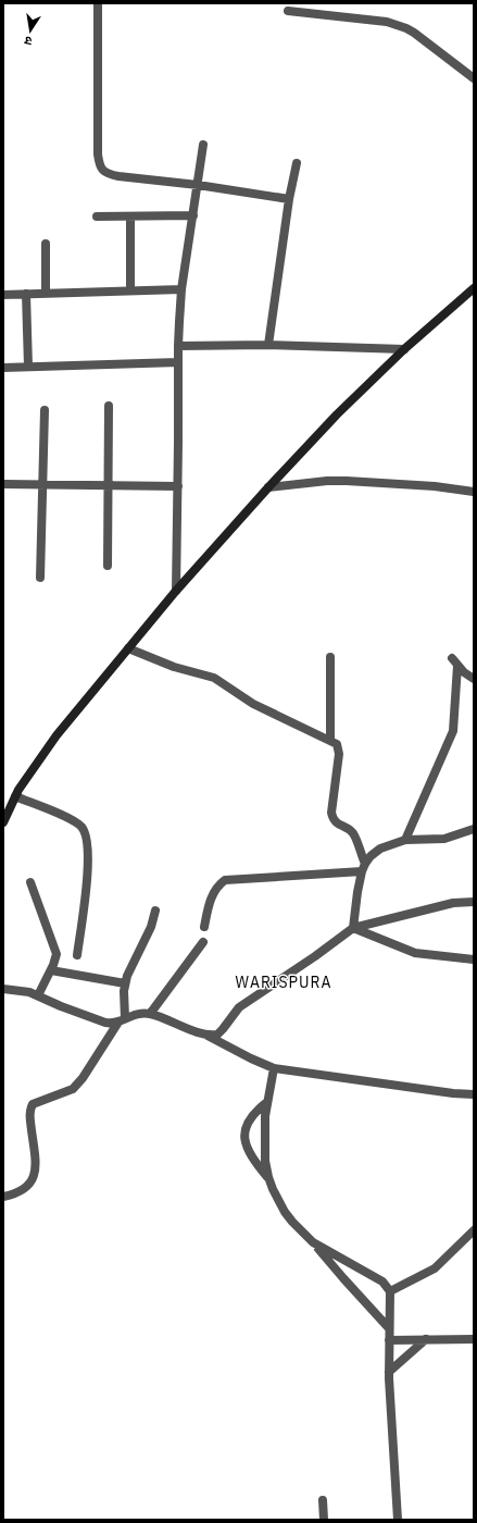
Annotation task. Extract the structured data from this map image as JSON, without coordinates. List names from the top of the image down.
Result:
{
  "districts": ["WARISPURA"],
  "north": "bottom"
}
